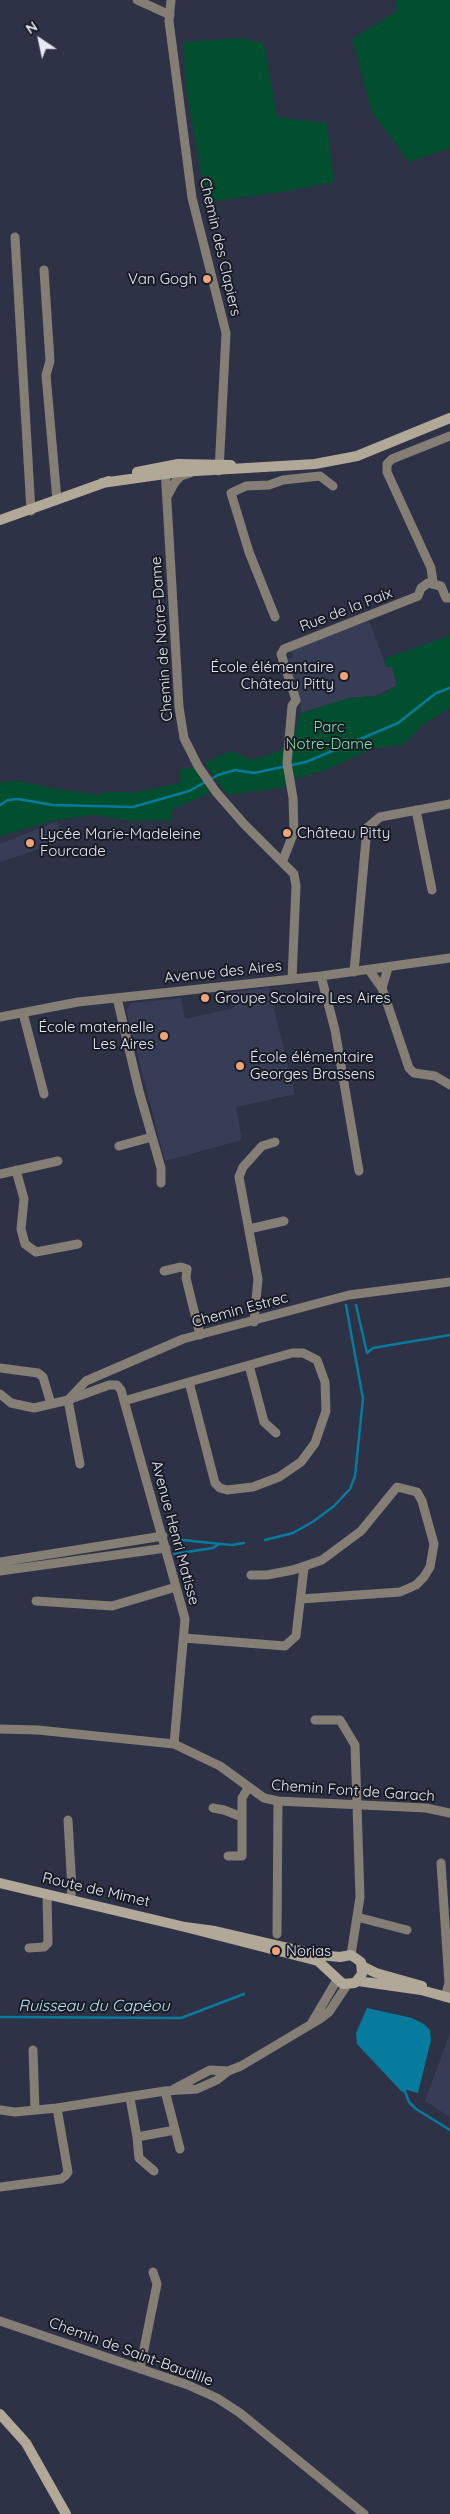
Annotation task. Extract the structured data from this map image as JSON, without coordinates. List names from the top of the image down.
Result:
{
  "streets": {
    "street": [
      "Chemin des Clapiers",
      "Rue de la Paix",
      "Chemin de Notre-Dame",
      "Avenue des Aires",
      "Chemin Estrec",
      "Avenue Henri Matisse",
      "Chemin Font de Garach",
      "Route de Mimet",
      "Chemin de Saint-Baudille"
    ]
  },
  "crossings": [
    ["Rue de la Paix", "Chemin de Notre-Dame"],
    ["Chemin de Notre-Dame", "Avenue des Aires"],
    ["Chemin Estrec", "Avenue Henri Matisse"],
    ["Avenue Henri Matisse", "Chemin Font de Garach"]
  ],
  "water": ["Ruisseau du Capéou"],
  "parks": ["Parc Notre-Dame"],
  "places": [
    "Van Gogh",
    "École élémentaire Château Pitty",
    "Château Pitty",
    "Lycée Marie-Madeleine Fourcade",
    "Groupe Scolaire Les Aires",
    "École maternelle Les Aires",
    "École élémentaire Georges Brassens",
    "Norias"
  ],
  "north": "top left"
}
